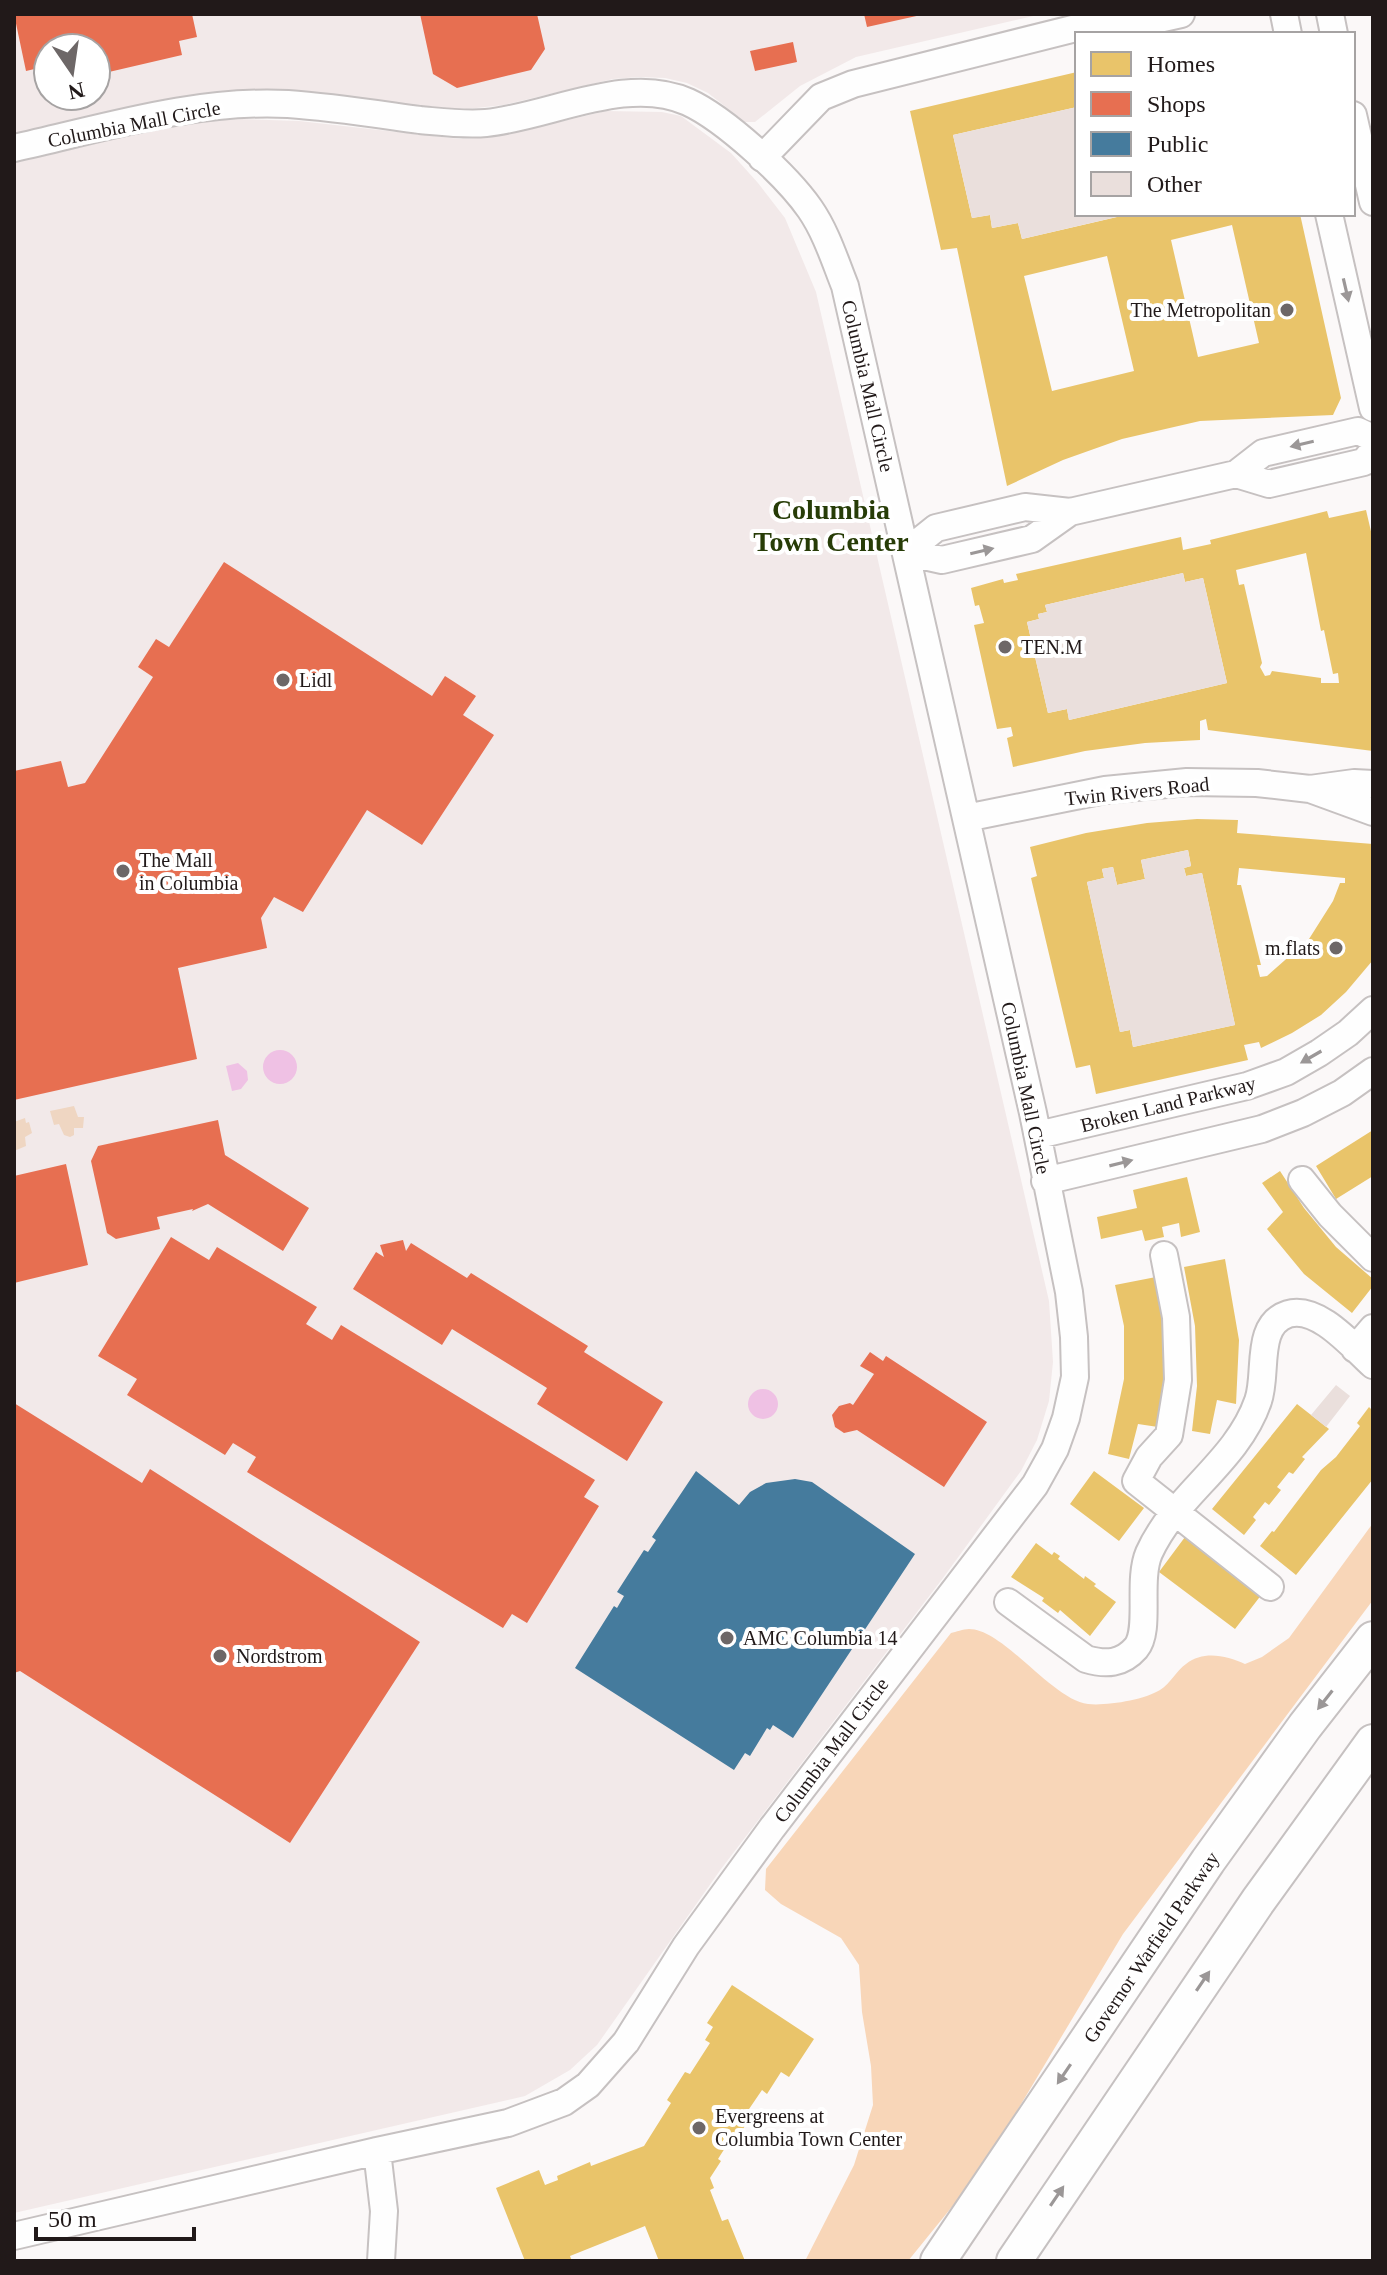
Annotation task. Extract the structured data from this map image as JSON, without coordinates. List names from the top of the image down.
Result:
{
  "streets": {
    "main road": ["Governor Warfield Parkway"],
    "street": ["Columbia Mall Circle", "Twin Rivers Road", "Broken Land Parkway"]
  },
  "crossings": [
    ["Columbia Mall Circle", "Twin Rivers Road"],
    ["Columbia Mall Circle", "Broken Land Parkway"]
  ],
  "districts": ["Columbia Town Center"],
  "places": [
    "The Metropolitan",
    "TEN.M",
    "Lidl",
    "The Mall in Columbia",
    "m.flats",
    "AMC Columbia 14",
    "Nordstrom",
    "Evergreens at Columbia Town Center"
  ],
  "legend": [
    "Homes",
    "Shops",
    "Public",
    "Other"
  ],
  "scale_bar": "50 m",
  "north": "bottom"
}
